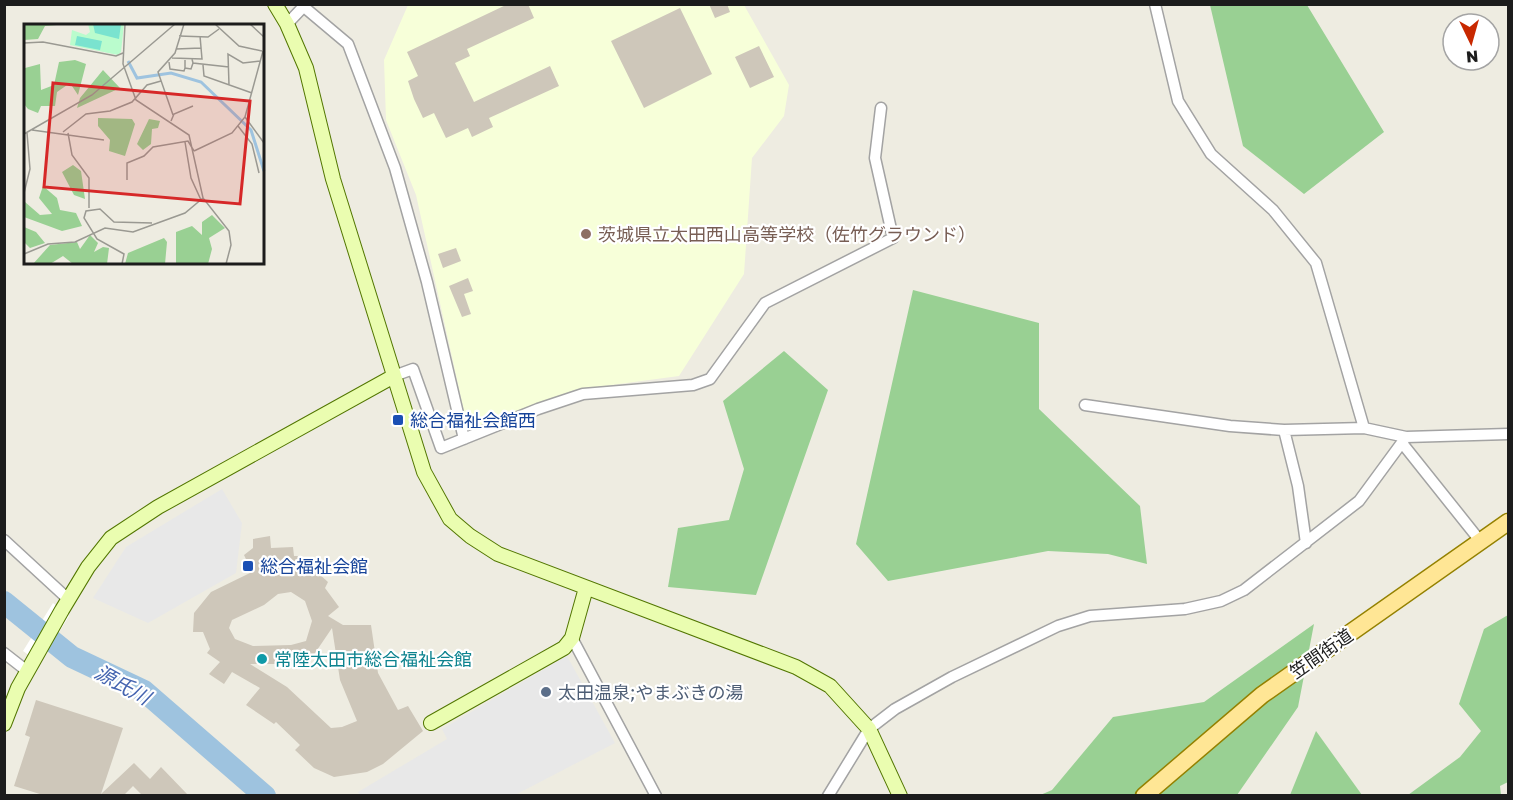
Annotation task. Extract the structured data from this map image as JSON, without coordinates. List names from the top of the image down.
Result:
{
  "streets": {
    "main road": ["笠間街道"]
  },
  "water": ["源氏川"],
  "places": {
    "other": ["茨城県立太田西山高等学校（佐竹グラウンド）", "常陸太田市総合福祉会館", "太田温泉;やまぶきの湯"],
    "transit": ["総合福祉会館西", "総合福祉会館"]
  },
  "north": "bottom"
}
